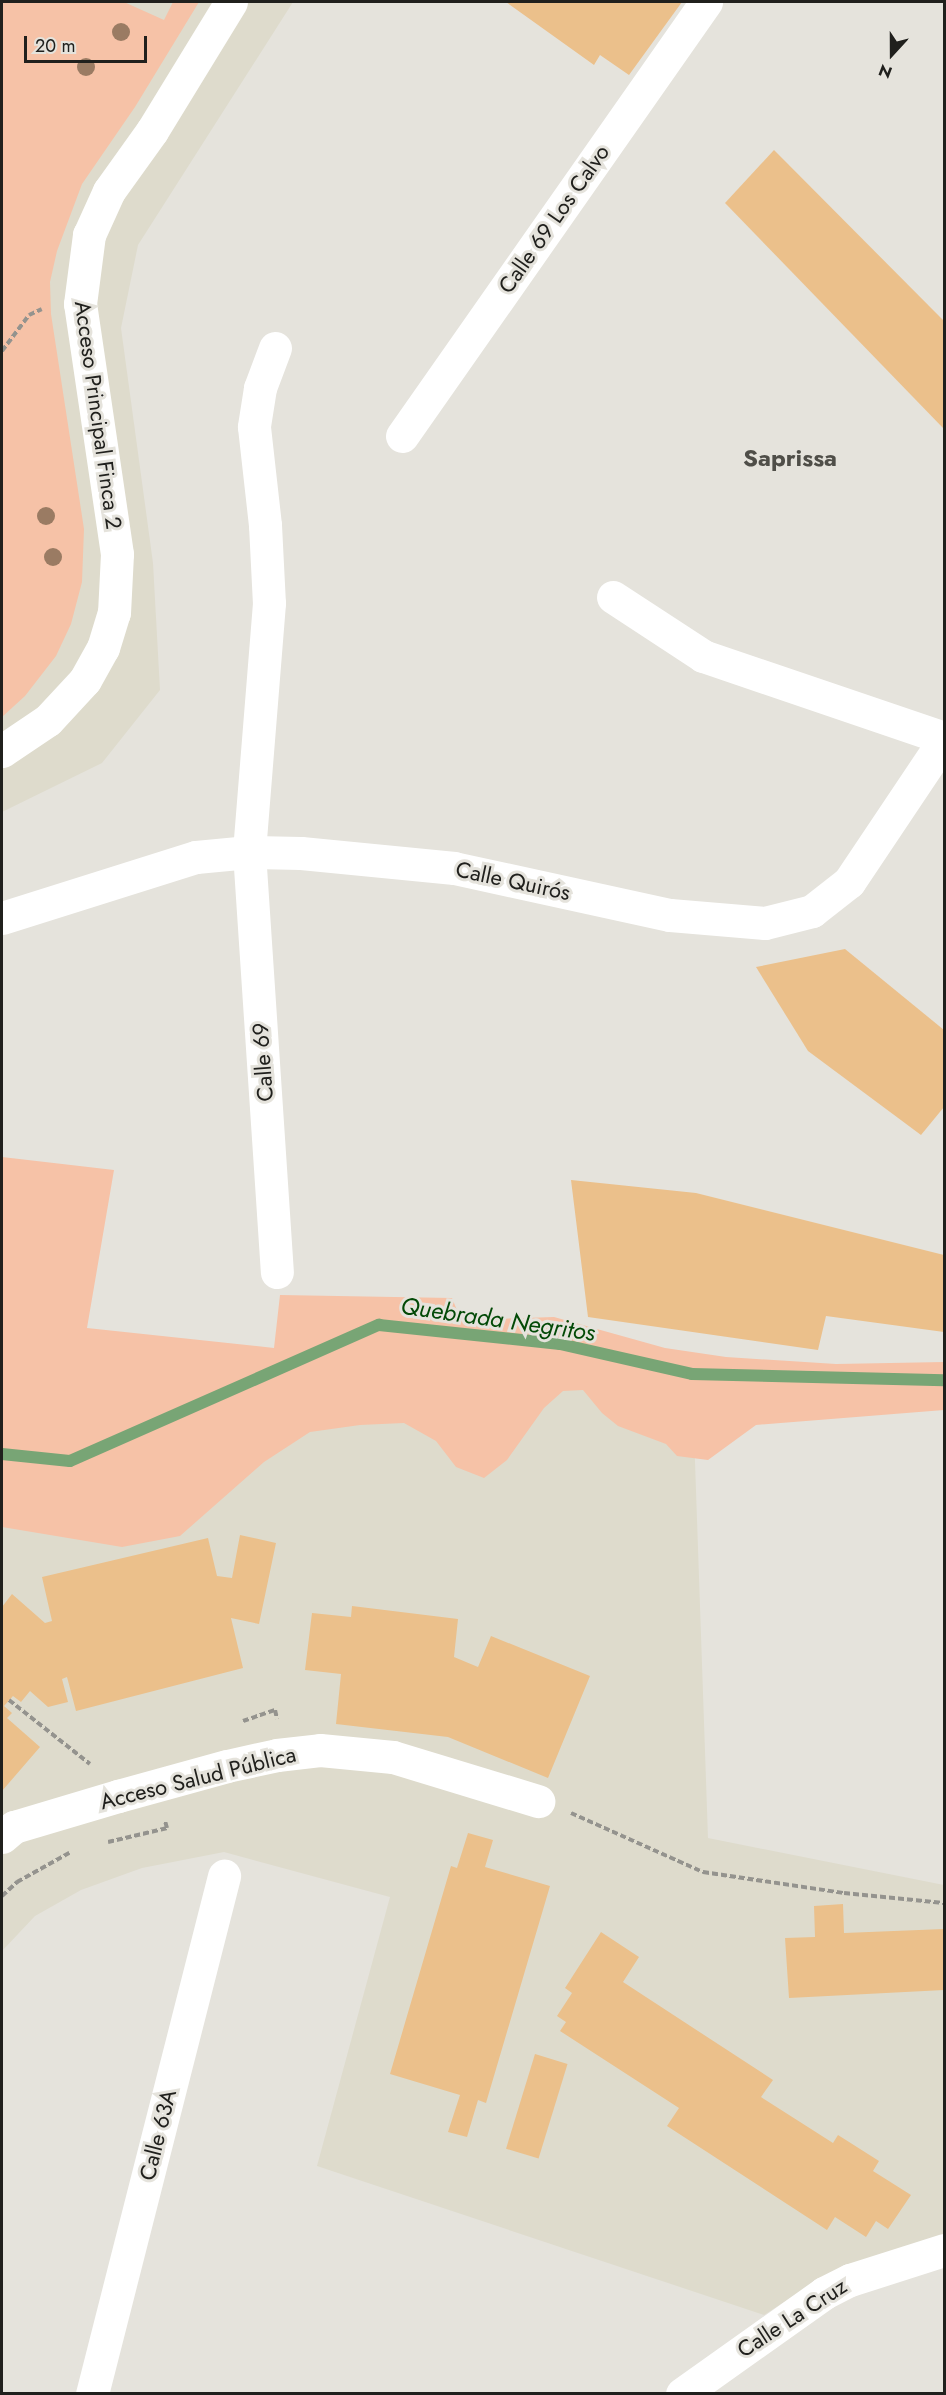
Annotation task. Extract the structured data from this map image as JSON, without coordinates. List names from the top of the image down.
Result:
{
  "streets": {
    "street": [
      "Calle 69 Los Calvo",
      "Acceso Principal Finca 2",
      "Calle Quirós",
      "Calle 69",
      "Acceso Salud Pública",
      "Calle 63A",
      "Calle La Cruz"
    ]
  },
  "crossings": [
    ["Calle Quirós", "Calle 69"]
  ],
  "districts": ["Saprissa"],
  "water": ["Quebrada Negritos"],
  "scale_bar": "20 m",
  "north": "bottom"
}
